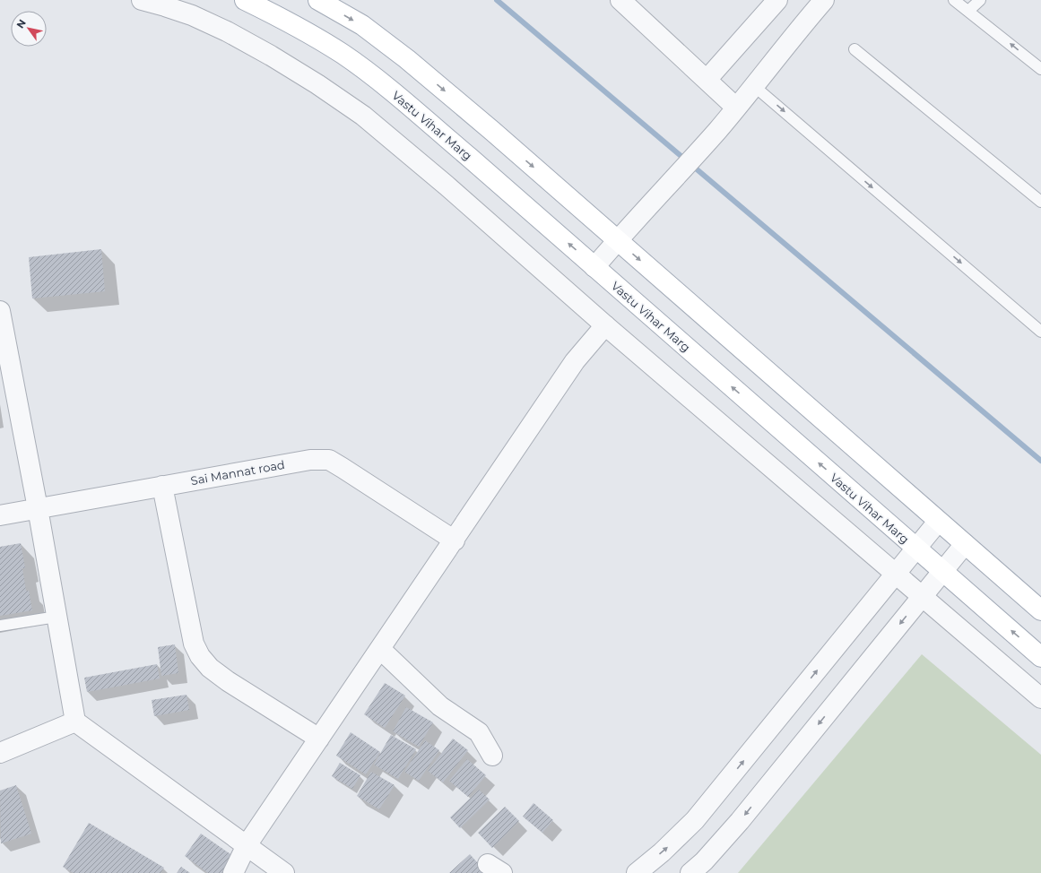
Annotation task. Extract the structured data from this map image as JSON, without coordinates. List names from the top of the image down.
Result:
{
  "streets": {
    "main road": ["Vastu Vihar Marg"],
    "street": ["Sai Mannat road"]
  },
  "north": "top left"
}
